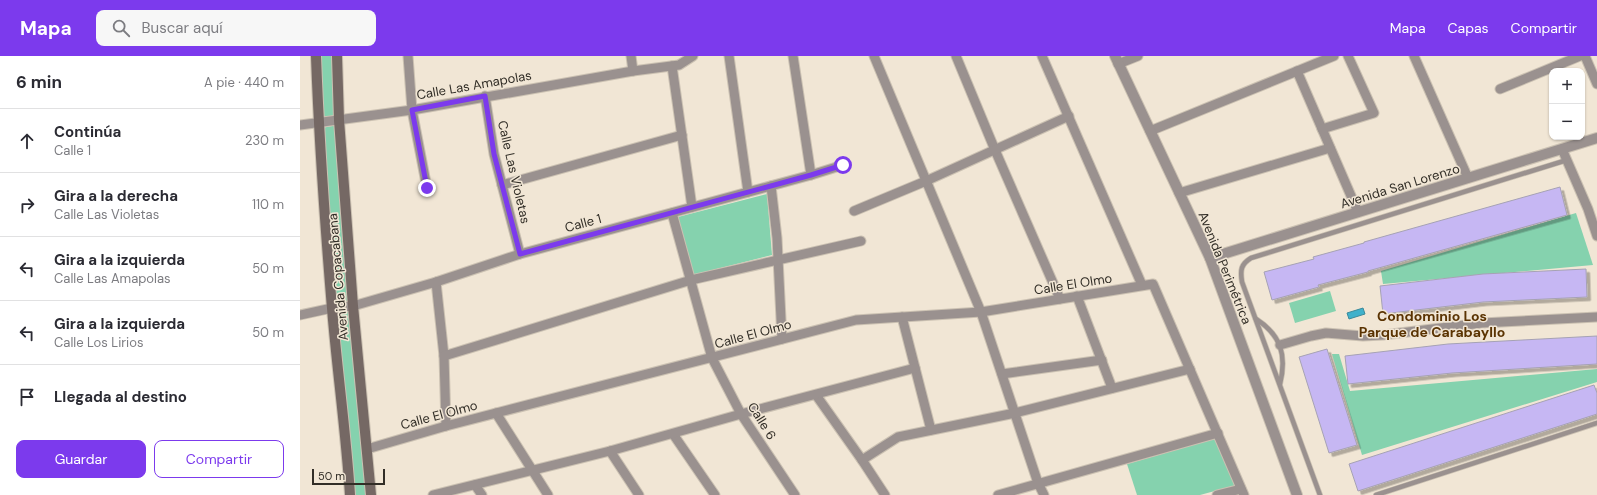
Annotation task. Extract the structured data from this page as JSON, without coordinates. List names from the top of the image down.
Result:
{
  "streets": {
    "main road": ["Avenida Copacabana"],
    "street": [
      "Calle Las Amapolas",
      "Calle Las Violetas",
      "Avenida San Lorenzo",
      "Calle 1",
      "Avenida Perimétrica",
      "Calle El Olmo",
      "Calle 6"
    ]
  },
  "crossings": [
    ["Calle Las Amapolas", "Calle Las Violetas"],
    ["Calle Las Amapolas", "Avenida Copacabana"],
    ["Calle Las Violetas", "Calle 1"],
    ["Avenida San Lorenzo", "Avenida Perimétrica"],
    ["Calle 1", "Avenida Copacabana"],
    ["Calle 1", "Calle 6"],
    ["Avenida Copacabana", "Calle El Olmo"],
    ["Calle El Olmo", "Calle 6"]
  ],
  "districts": ["Condominio Los Parque de Carabayllo"],
  "scale_bar": "50 m",
  "page": {
    "header": "Mapa",
    "search": "Buscar aquí",
    "nav": ["Mapa", "Capas", "Compartir"],
    "heading": ["6 min", "A pie · 440 m"],
    "map_buttons": ["+", "−"],
    "list": [
      ["Continúa", "Calle 1", "230 m"],
      ["Gira a la derecha", "Calle Las Violetas", "110 m"],
      ["Gira a la izquierda", "Calle Las Amapolas", "50 m"],
      ["Gira a la izquierda", "Calle Los Lirios", "50 m"],
      "Llegada al destino"
    ],
    "buttons": ["Guardar", "Compartir"],
    "scale": "50 m"
  }
}
